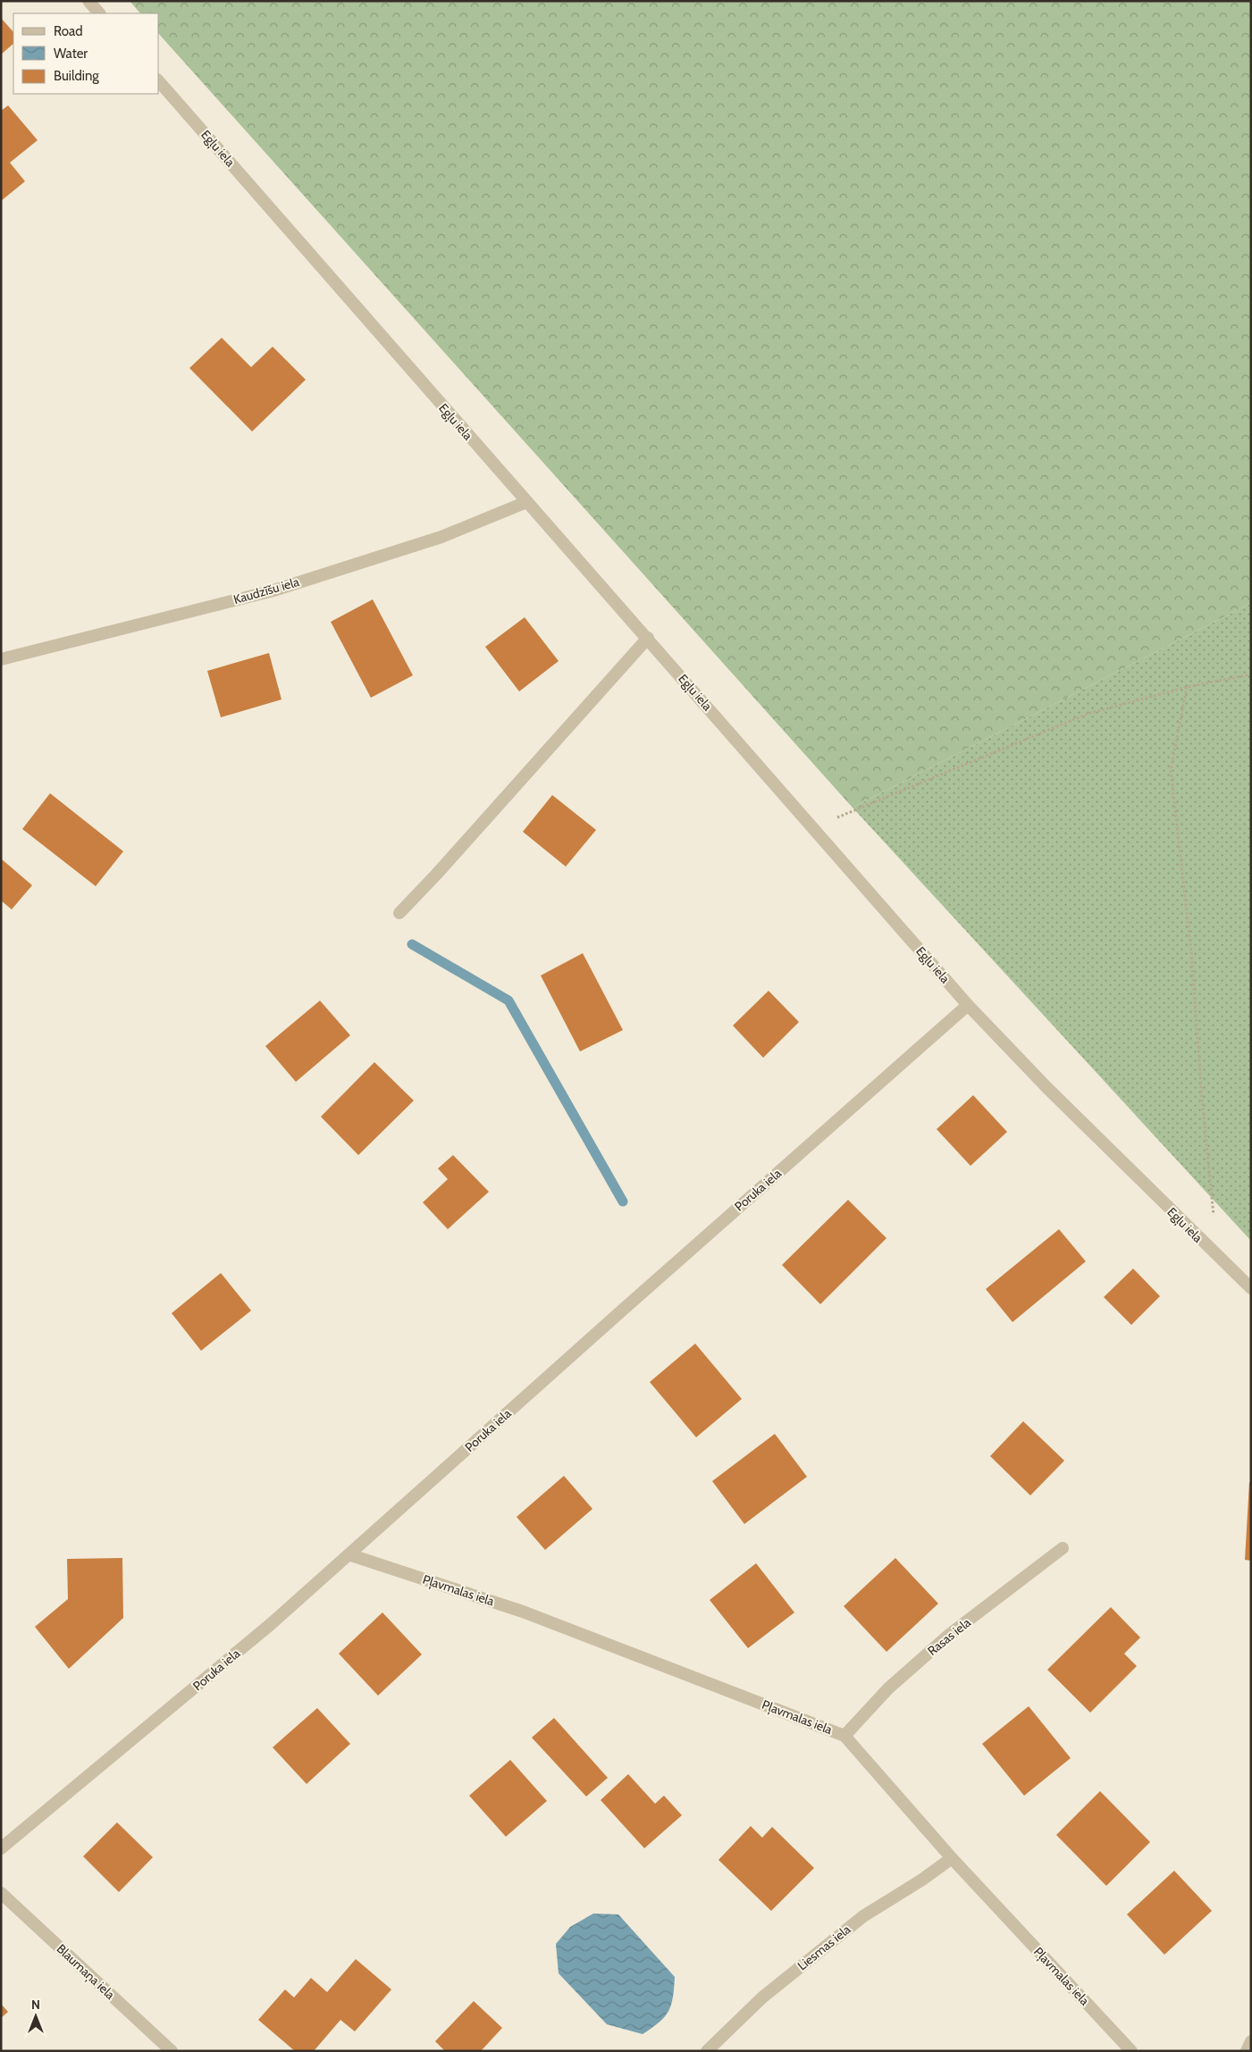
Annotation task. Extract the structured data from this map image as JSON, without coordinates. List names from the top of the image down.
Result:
{
  "streets": {
    "street": [
      "Egļu iela",
      "Kaudzīšu iela",
      "Poruka iela",
      "Pļavmalas iela",
      "Rasas iela",
      "Liesmas iela",
      "Blaumaņa iela"
    ]
  },
  "crossings": [
    ["Egļu iela", "Kaudzīšu iela"],
    ["Egļu iela", "Poruka iela"],
    ["Poruka iela", "Pļavmalas iela"],
    ["Pļavmalas iela", "Rasas iela"],
    ["Pļavmalas iela", "Liesmas iela"]
  ],
  "legend": ["Road", "Water", "Building"],
  "north": "top"
}
